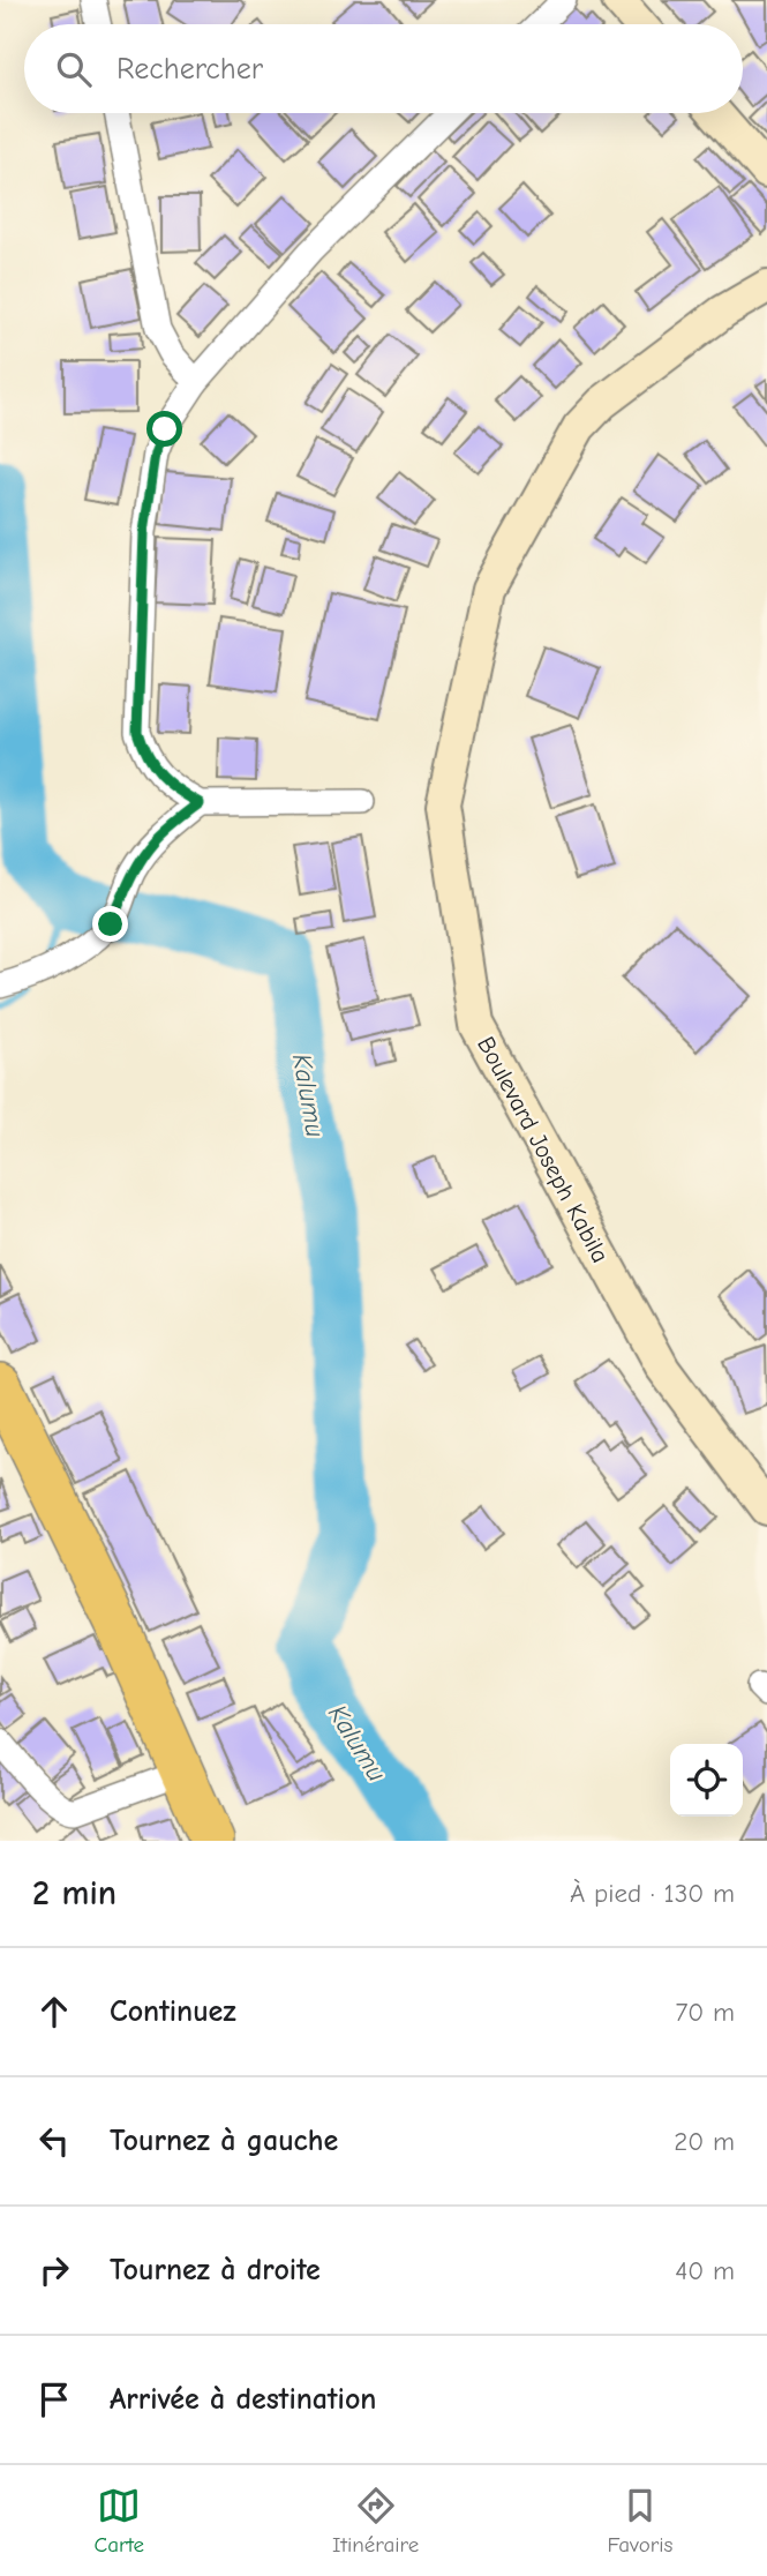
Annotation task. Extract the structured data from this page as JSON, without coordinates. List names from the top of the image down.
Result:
{
  "streets": {
    "main road": ["Boulevard Joseph Kabila"]
  },
  "water": ["Kalumu"],
  "page": {
    "search": "Rechercher",
    "heading": ["2 min", "À pied · 130 m"],
    "list": [
      ["Continuez", "70 m"],
      ["Tournez à gauche", "20 m"],
      ["Tournez à droite", "40 m"],
      "Arrivée à destination"
    ],
    "nav": ["Carte", "Itinéraire", "Favoris"]
  }
}
